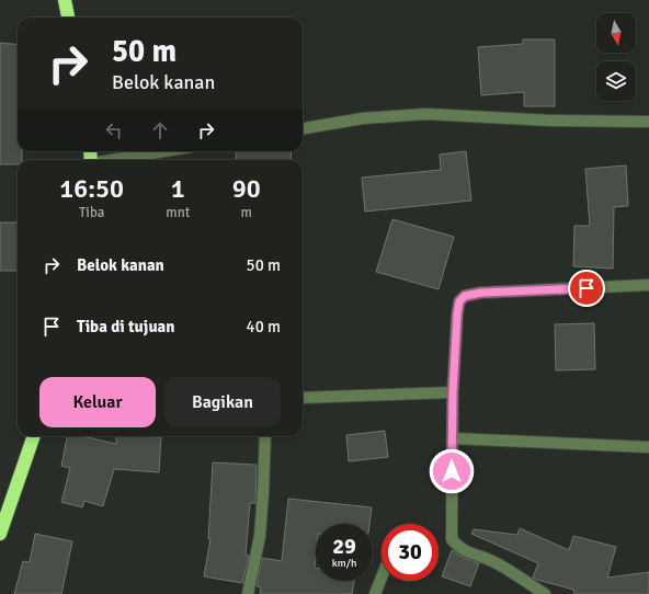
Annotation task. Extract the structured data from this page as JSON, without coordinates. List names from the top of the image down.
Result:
{
  "north": "bottom",
  "page": {
    "turn": ["50 m", "Belok kanan"],
    "eta": [
      "16:50",
      "Tiba",
      "1",
      "mnt",
      "90",
      "m"
    ],
    "list": [
      {
        "name": "Belok kanan",
        "value": "50 m"
      },
      {
        "name": "Tiba di tujuan",
        "value": "40 m"
      }
    ],
    "buttons": ["Keluar", "Bagikan"],
    "speed": "29 km/h",
    "limit": "30"
  }
}
